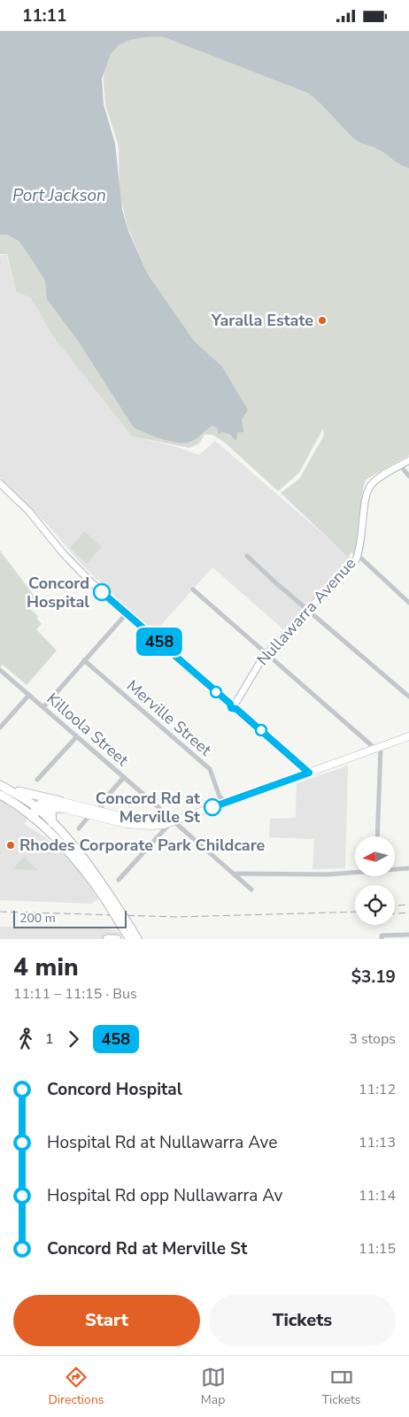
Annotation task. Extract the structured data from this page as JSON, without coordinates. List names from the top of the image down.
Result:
{
  "streets": {
    "main road": ["Nullawarra Avenue"],
    "street": ["Merville Street", "Killoola Street"]
  },
  "water": ["Port Jackson"],
  "places": [
    "Yaralla Estate",
    "Concord Hospital",
    "Concord Rd at Merville St",
    "Rhodes Corporate Park Childcare"
  ],
  "lines": ["bus line 458"],
  "scale_bar": "200 m",
  "north": "left",
  "page": {
    "status": "11:11",
    "on_map": "458",
    "scale": "200 m",
    "heading": ["4 min", "11:11 – 11:15 · Bus", "$3.19"],
    "legs": ["1", "458", "3 stops"],
    "list": [
      {
        "name": "Concord Hospital",
        "value": "11:12"
      },
      {
        "name": "Hospital Rd at Nullawarra Ave",
        "value": "11:13"
      },
      {
        "name": "Hospital Rd opp Nullawarra Av",
        "value": "11:14"
      },
      {
        "name": "Concord Rd at Merville St",
        "value": "11:15"
      }
    ],
    "buttons": ["Start", "Tickets"],
    "tabs": ["Directions", "Map", "Tickets"]
  }
}
